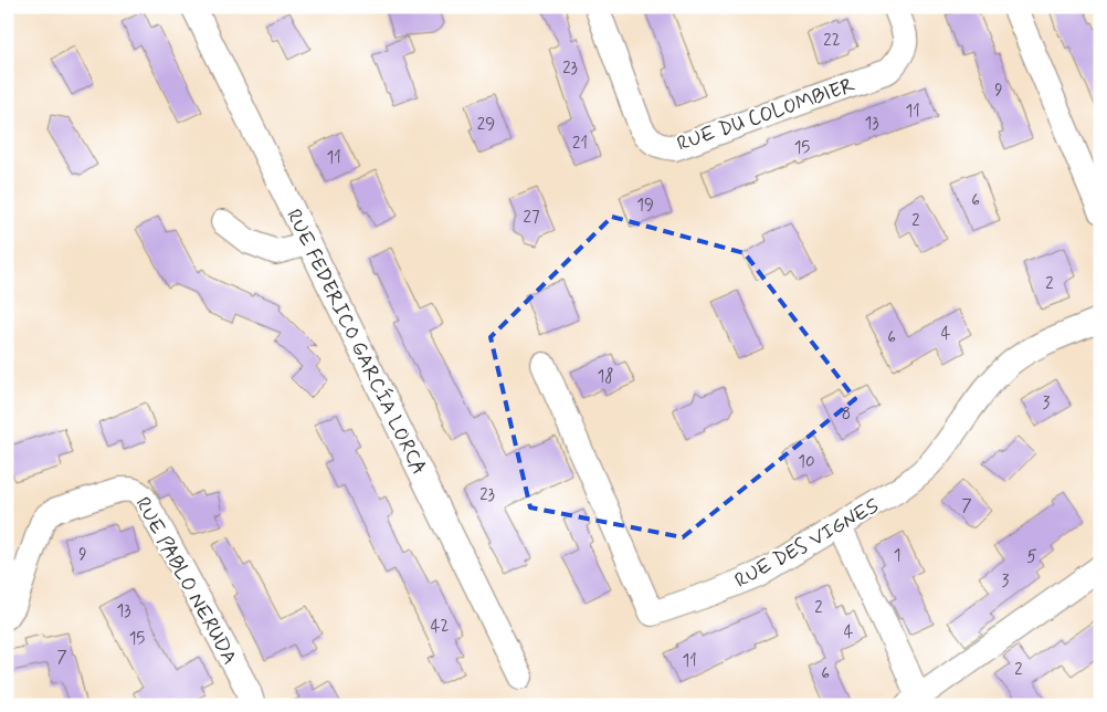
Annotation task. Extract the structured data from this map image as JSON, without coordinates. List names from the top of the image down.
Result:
{
  "streets": {
    "street": [
      "RUE DU COLOMBIER",
      "RUE FEDERICO GARCÍA LORCA",
      "RUE DES VIGNES",
      "RUE PABLO NERUDA"
    ]
  },
  "house_numbers": [
    "22",
    "23",
    "9",
    "11",
    "13",
    "29",
    "21",
    "15",
    "11",
    "6",
    "19",
    "27",
    "2",
    "2",
    "4",
    "6",
    "18",
    "3",
    "8",
    "10",
    "23",
    "7",
    "9",
    "1",
    "5",
    "3",
    "2",
    "13",
    "42",
    "4",
    "15",
    "7",
    "11",
    "2",
    "6"
  ]
}
